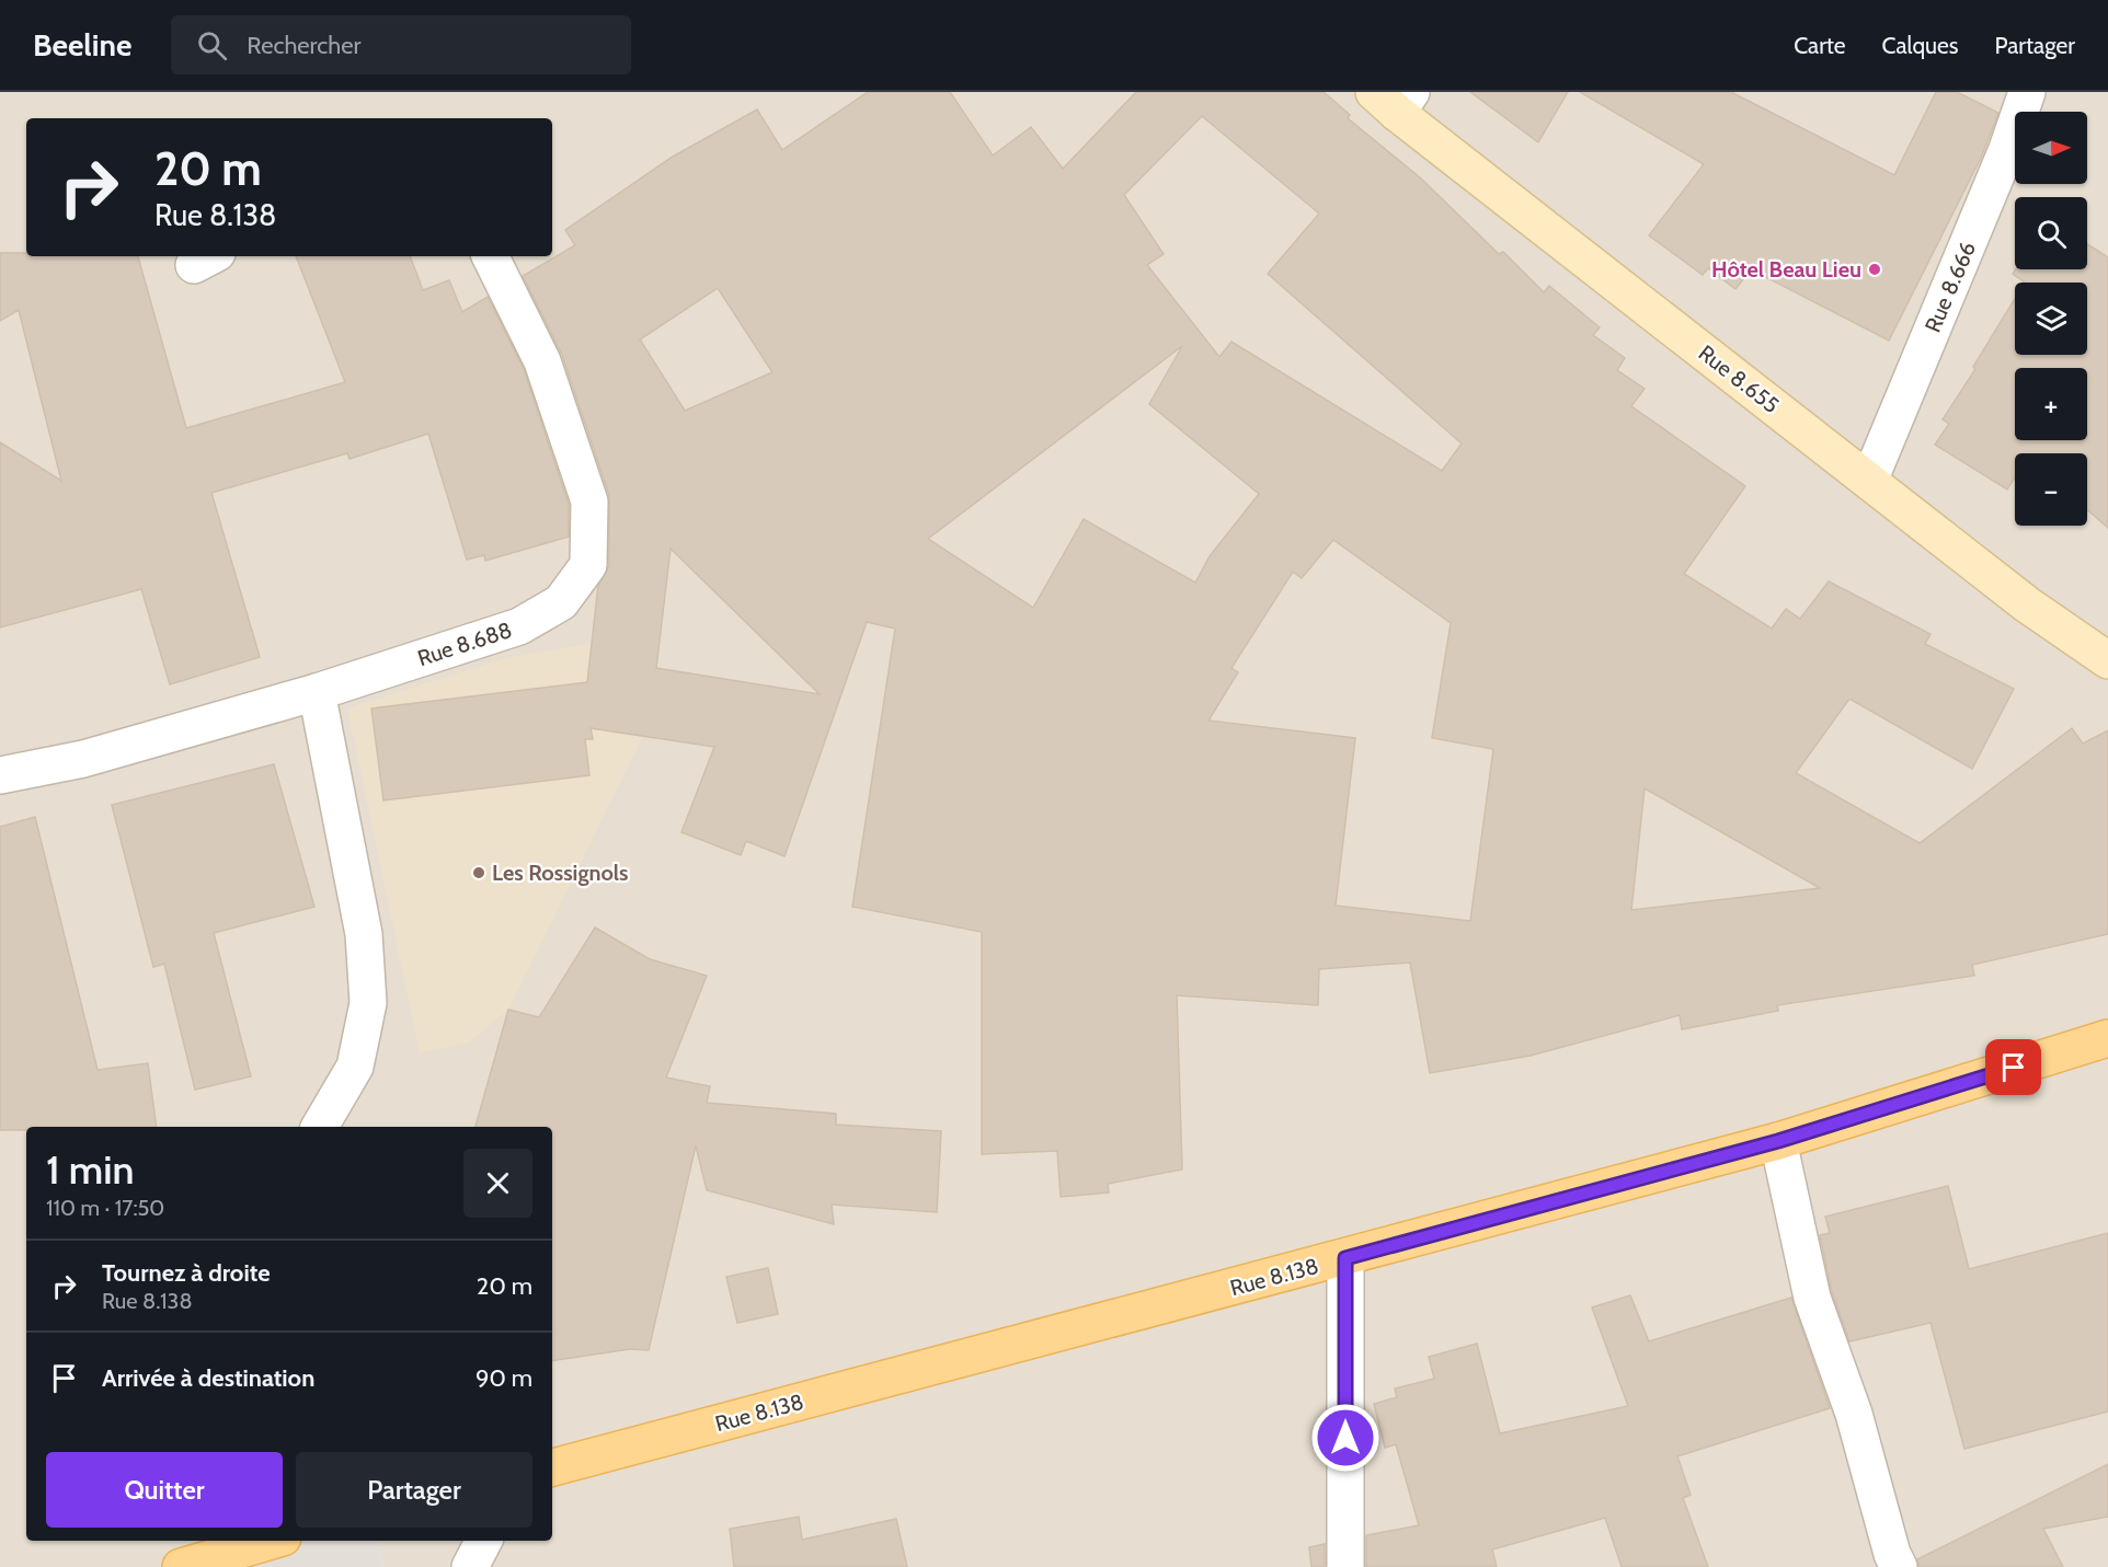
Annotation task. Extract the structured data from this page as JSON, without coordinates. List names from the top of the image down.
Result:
{
  "streets": {
    "main road": ["Rue 8.138"],
    "street": ["Rue 8.666", "Rue 8.655", "Rue 8.688"]
  },
  "crossings": [
    ["Rue 8.666", "Rue 8.655"]
  ],
  "places": ["Hôtel Beau Lieu", "Les Rossignols"],
  "north": "right",
  "page": {
    "header": "Beeline",
    "search": "Rechercher",
    "nav": ["Carte", "Calques", "Partager"],
    "map_buttons": ["+", "−"],
    "turn": ["20 m", "Rue 8.138"],
    "heading": ["1 min", "110 m · 17:50"],
    "list": [
      {
        "name": "Tournez à droite",
        "note": "Rue 8.138",
        "value": "20 m"
      },
      {
        "name": "Arrivée à destination",
        "value": "90 m"
      }
    ],
    "buttons": ["Quitter", "Partager"]
  }
}
